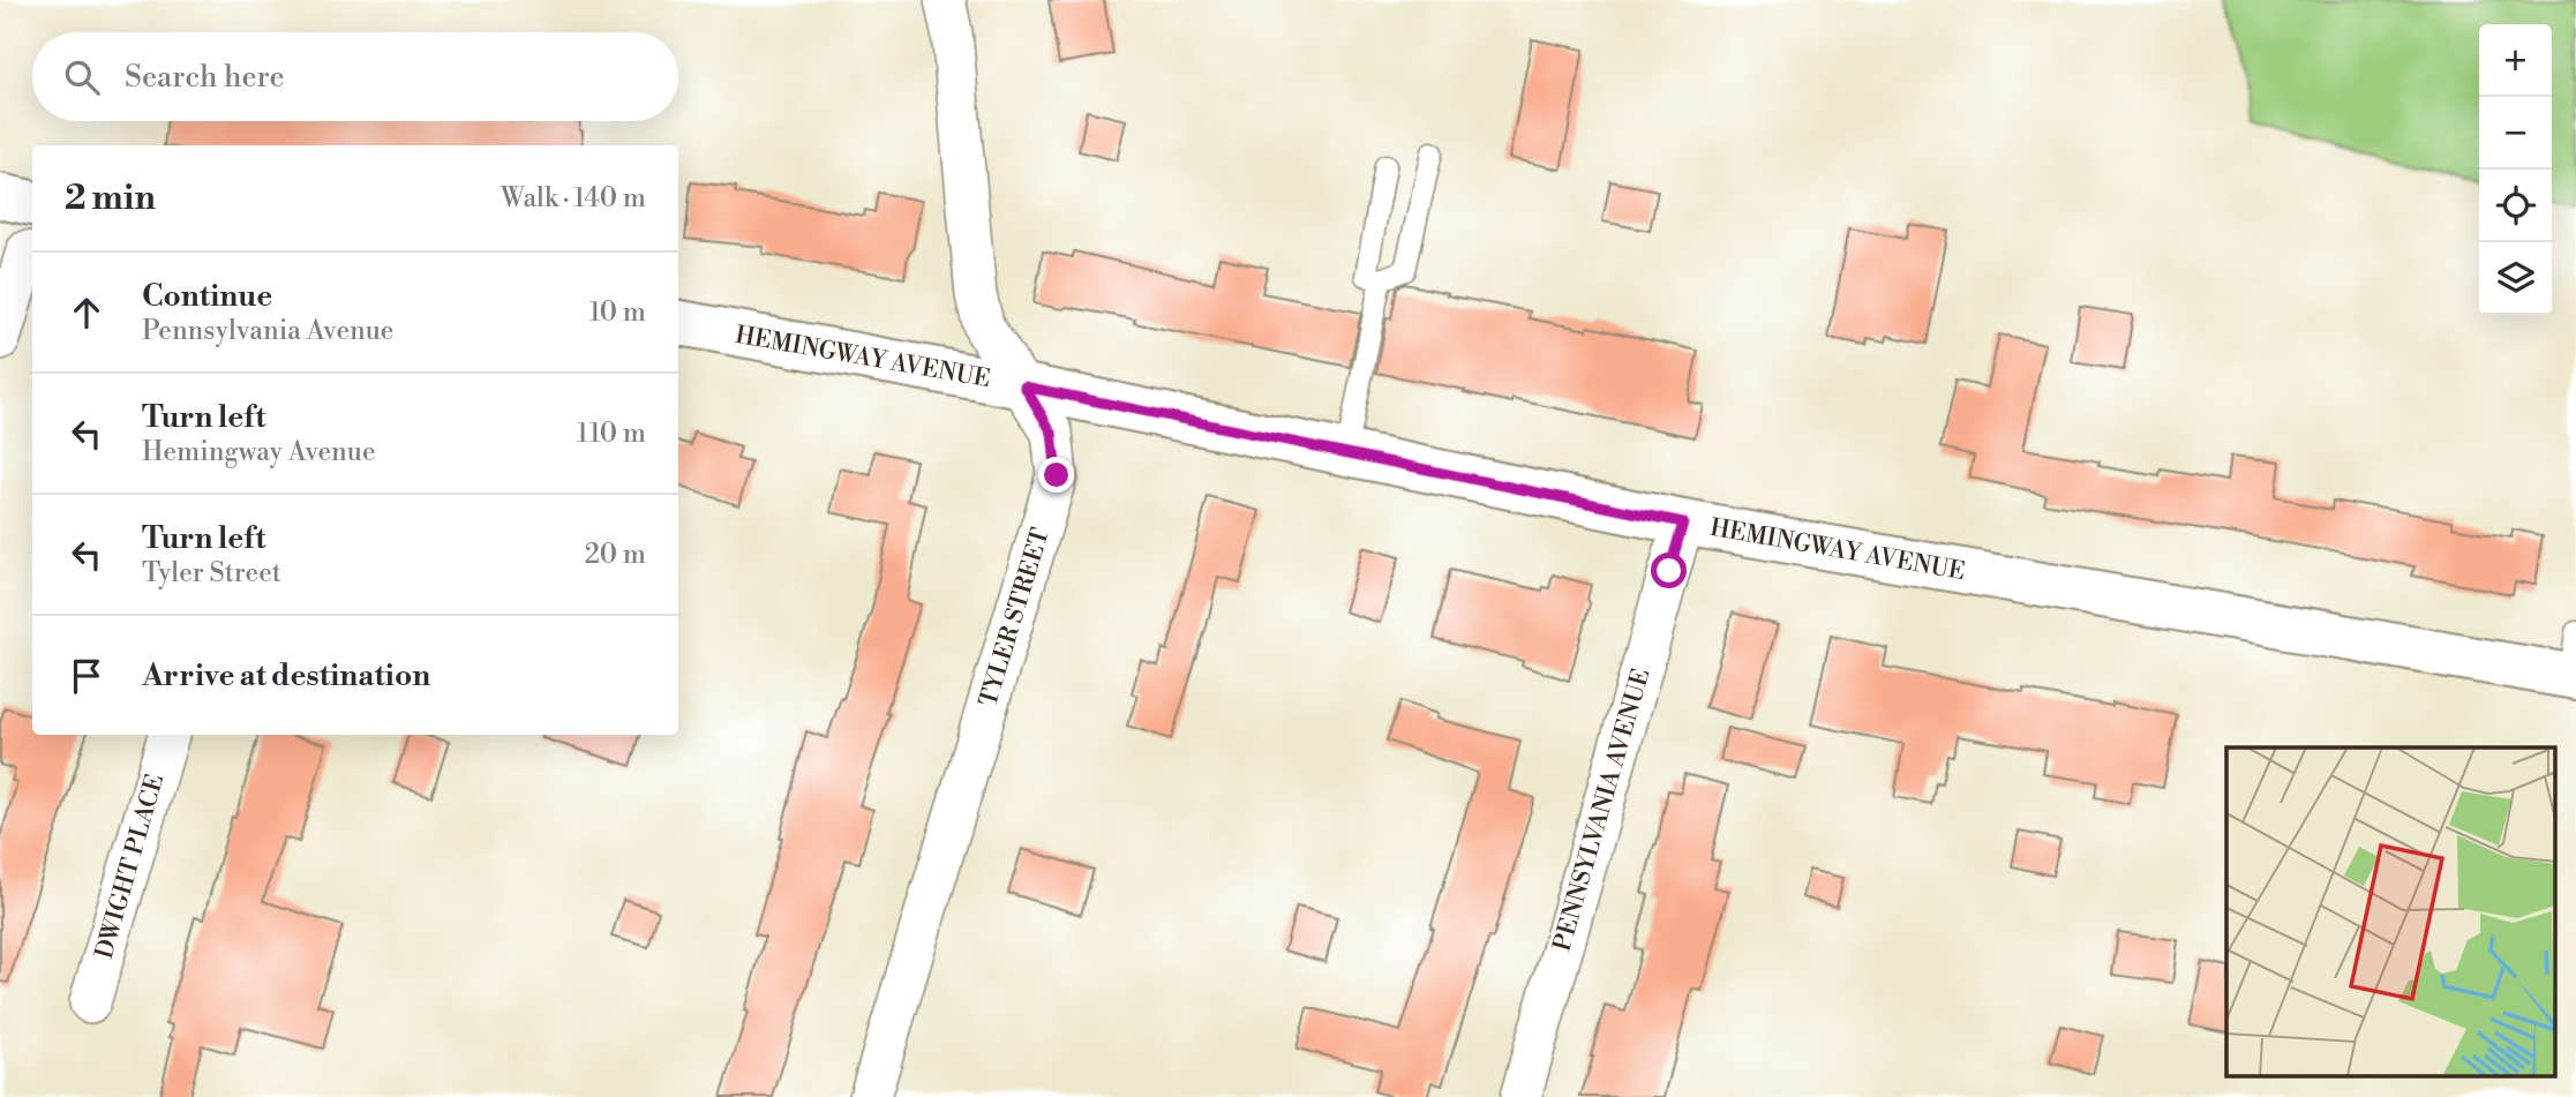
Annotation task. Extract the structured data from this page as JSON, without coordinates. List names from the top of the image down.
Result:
{
  "streets": {
    "main road": ["HEMINGWAY AVENUE"],
    "street": ["TYLER STREET", "PENNSYLVANIA AVENUE", "DWIGHT PLACE"]
  },
  "crossings": [
    ["HEMINGWAY AVENUE", "TYLER STREET"],
    ["HEMINGWAY AVENUE", "PENNSYLVANIA AVENUE"]
  ],
  "page": {
    "map_buttons": ["+", "−"],
    "search": "Search here",
    "heading": ["2 min", "Walk · 140 m"],
    "list": [
      ["Continue", "Pennsylvania Avenue", "10 m"],
      ["Turn left", "Hemingway Avenue", "110 m"],
      ["Turn left", "Tyler Street", "20 m"],
      "Arrive at destination"
    ]
  }
}
